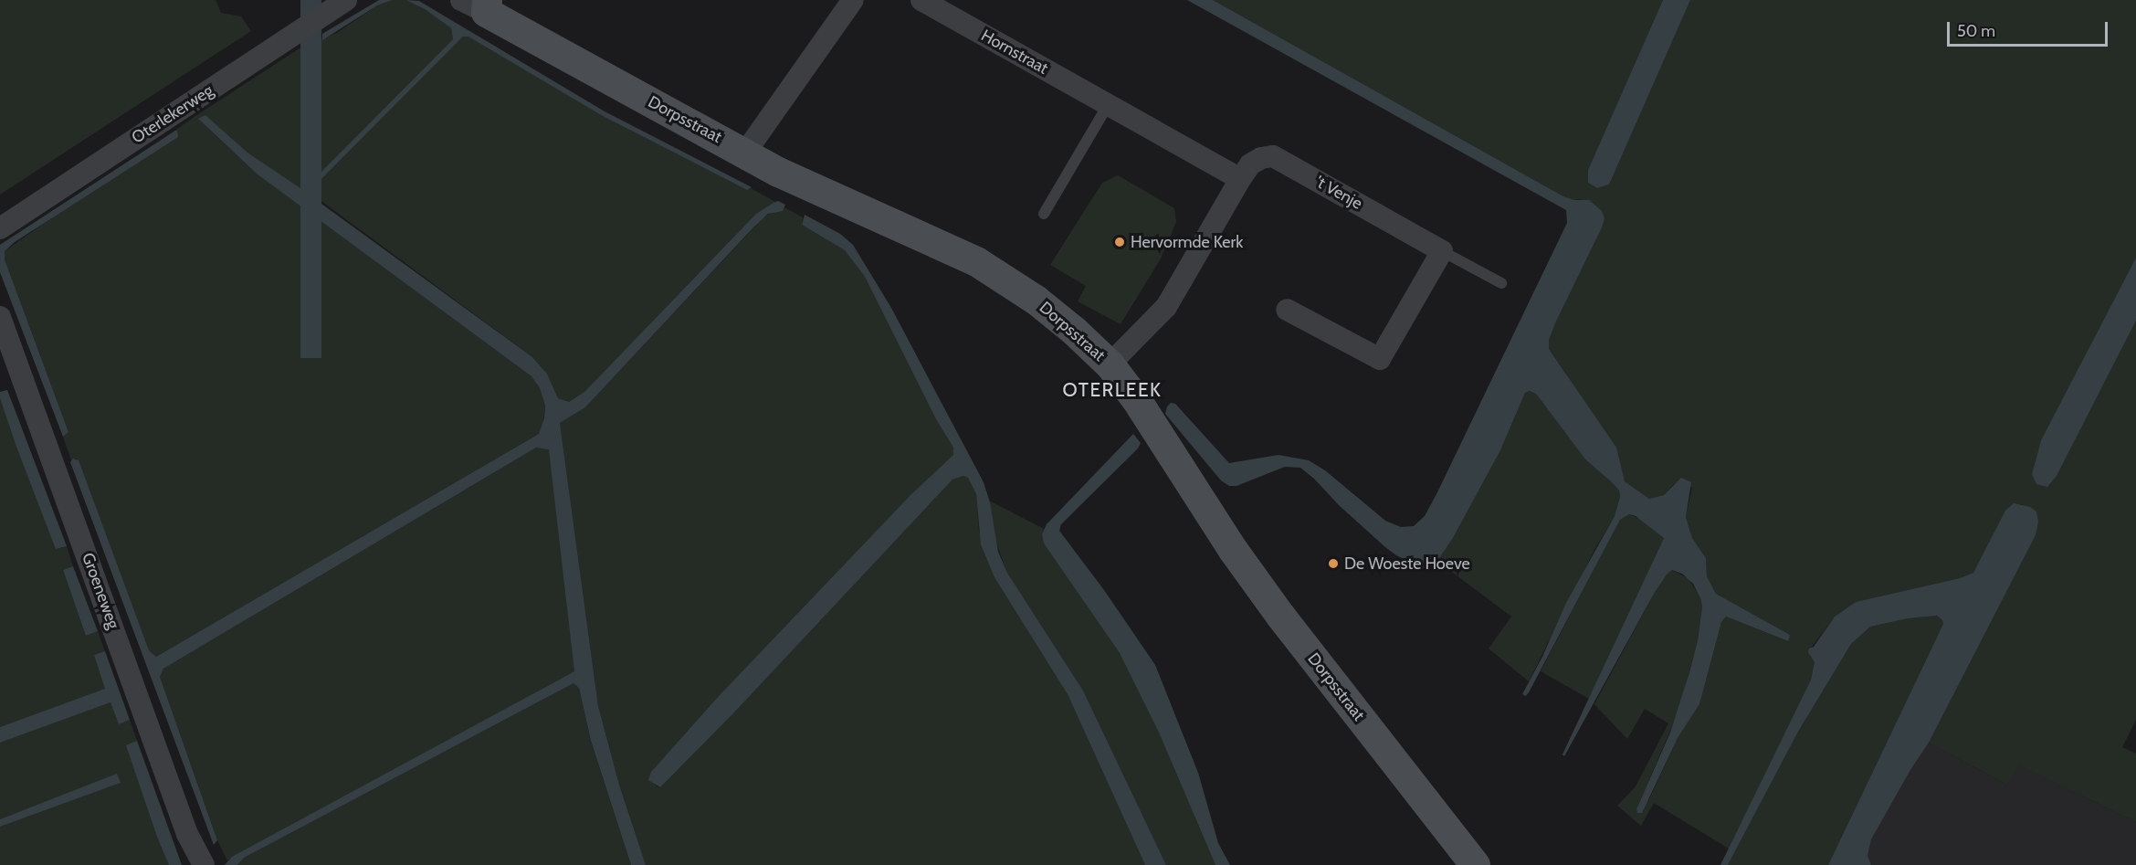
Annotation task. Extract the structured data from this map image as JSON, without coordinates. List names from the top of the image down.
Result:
{
  "streets": {
    "street": [
      "Hornstraat",
      "Oterlekerweg",
      "Dorpsstraat",
      "'t Venje",
      "Groeneweg"
    ]
  },
  "crossings": [
    ["Hornstraat", "'t Venje"],
    ["Dorpsstraat", "'t Venje"]
  ],
  "districts": ["OTERLEEK"],
  "places": ["Hervormde Kerk", "De Woeste Hoeve"],
  "scale_bar": "50 m"
}
